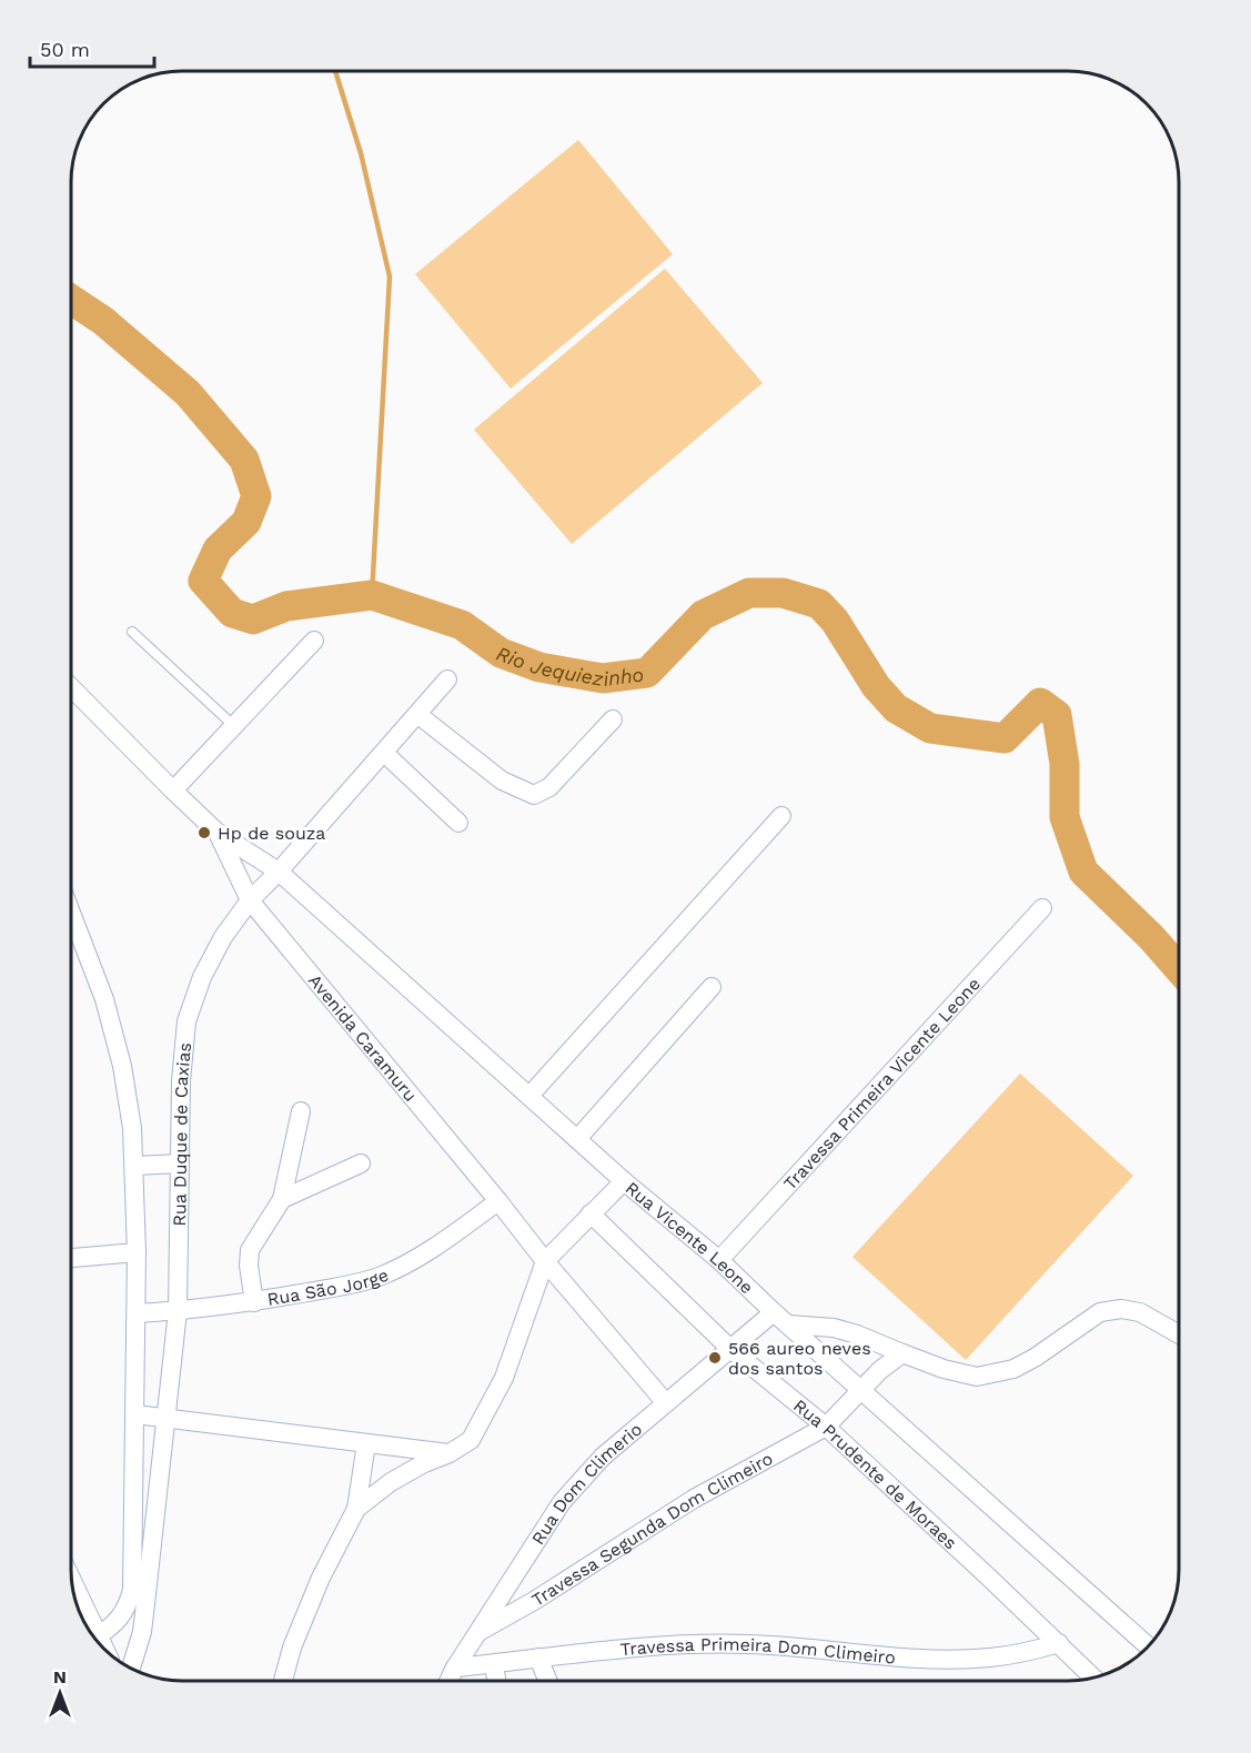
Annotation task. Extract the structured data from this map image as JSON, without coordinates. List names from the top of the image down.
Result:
{
  "streets": {
    "street": [
      "Avenida Caramuru",
      "Travessa Primeira Vicente Leone",
      "Rua Duque de Caxias",
      "Rua Vicente Leone",
      "Rua São Jorge",
      "Rua Prudente de Moraes",
      "Rua Dom Climerio",
      "Travessa Segunda Dom Climeiro",
      "Travessa Primeira Dom Climeiro"
    ]
  },
  "crossings": [
    ["Avenida Caramuru", "Rua Duque de Caxias"],
    ["Avenida Caramuru", "Rua Vicente Leone"],
    ["Avenida Caramuru", "Rua São Jorge"],
    ["Avenida Caramuru", "Rua Dom Climerio"],
    ["Travessa Primeira Vicente Leone", "Rua Vicente Leone"],
    ["Rua Duque de Caxias", "Rua Vicente Leone"],
    ["Rua Duque de Caxias", "Rua São Jorge"],
    ["Rua Vicente Leone", "Rua Dom Climerio"],
    ["Rua Vicente Leone", "Travessa Segunda Dom Climeiro"],
    ["Rua Prudente de Moraes", "Rua Dom Climerio"],
    ["Rua Prudente de Moraes", "Travessa Segunda Dom Climeiro"],
    ["Rua Prudente de Moraes", "Travessa Primeira Dom Climeiro"],
    ["Rua Dom Climerio", "Travessa Segunda Dom Climeiro"],
    ["Rua Dom Climerio", "Travessa Primeira Dom Climeiro"]
  ],
  "water": ["Rio Jequiezinho"],
  "places": ["Hp de souza", "566 aureo neves dos santos"],
  "scale_bar": "50 m",
  "north": "top"
}
